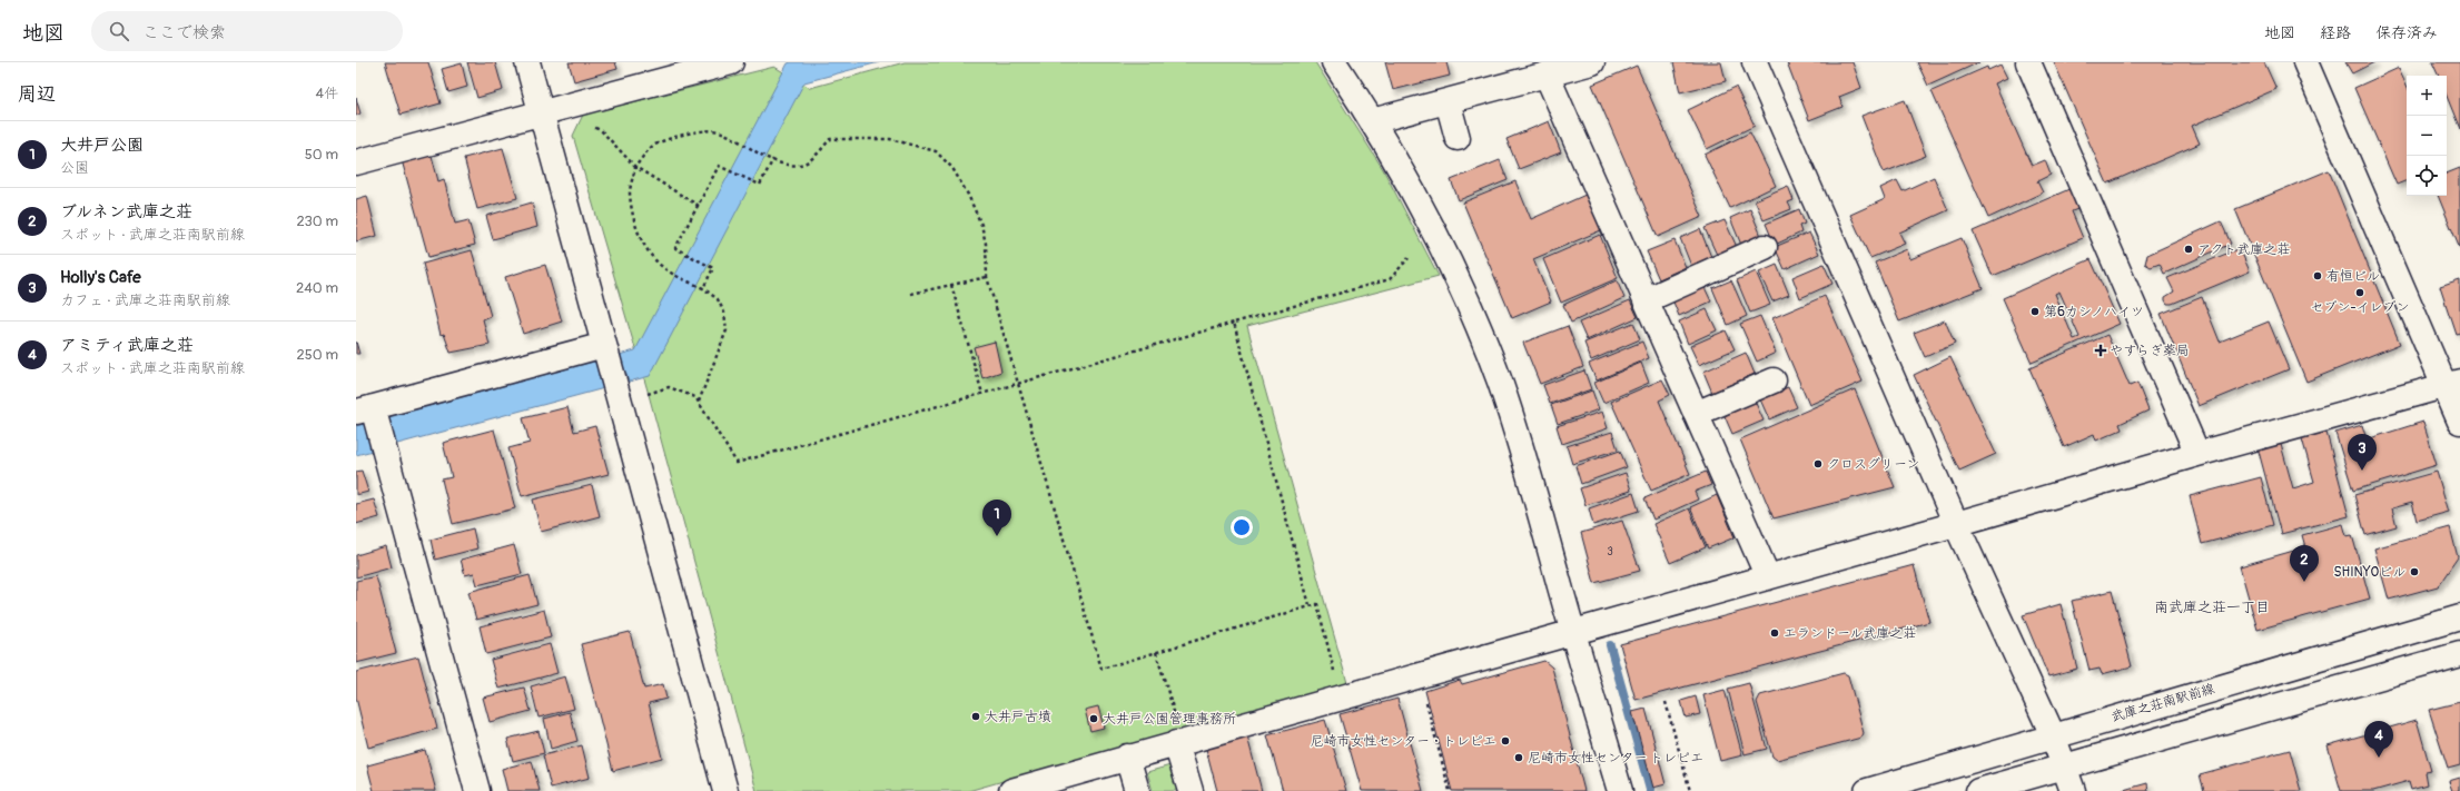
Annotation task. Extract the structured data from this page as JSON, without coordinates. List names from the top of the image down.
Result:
{
  "streets": {
    "street": ["武庫之荘南駅前線"]
  },
  "districts": ["南武庫之荘一丁目"],
  "places": {
    "other": [
      "アクト武庫之荘",
      "有恒ビル",
      "セブン-イレブン",
      "第6カシノハイツ",
      "クロスグリーン",
      "SHINYOビル",
      "エランドール武庫之荘",
      "大井戸古墳",
      "大井戸公園管理事務所",
      "尼崎市女性センター・トレピエ",
      "尼崎市女性センター トレピエ"
    ],
    "health": ["やすらぎ薬局"]
  },
  "house_numbers": ["3"],
  "page": {
    "header": "地図",
    "search": "ここで検索",
    "nav": ["地図", "経路", "保存済み"],
    "heading": ["周辺", "4件"],
    "map_buttons": ["+", "−"],
    "list": [
      {
        "mark": "1",
        "name": "大井戸公園",
        "note": "公園",
        "value": "50 m"
      },
      {
        "mark": "2",
        "name": "ブルネン武庫之荘",
        "note": "スポット · 武庫之荘南駅前線",
        "value": "230 m"
      },
      {
        "mark": "3",
        "name": "Holly's Cafe",
        "note": "カフェ · 武庫之荘南駅前線",
        "value": "240 m"
      },
      {
        "mark": "4",
        "name": "アミティ武庫之荘",
        "note": "スポット · 武庫之荘南駅前線",
        "value": "250 m"
      }
    ],
    "pins": [
      "3",
      "1",
      "2",
      "4"
    ]
  }
}
